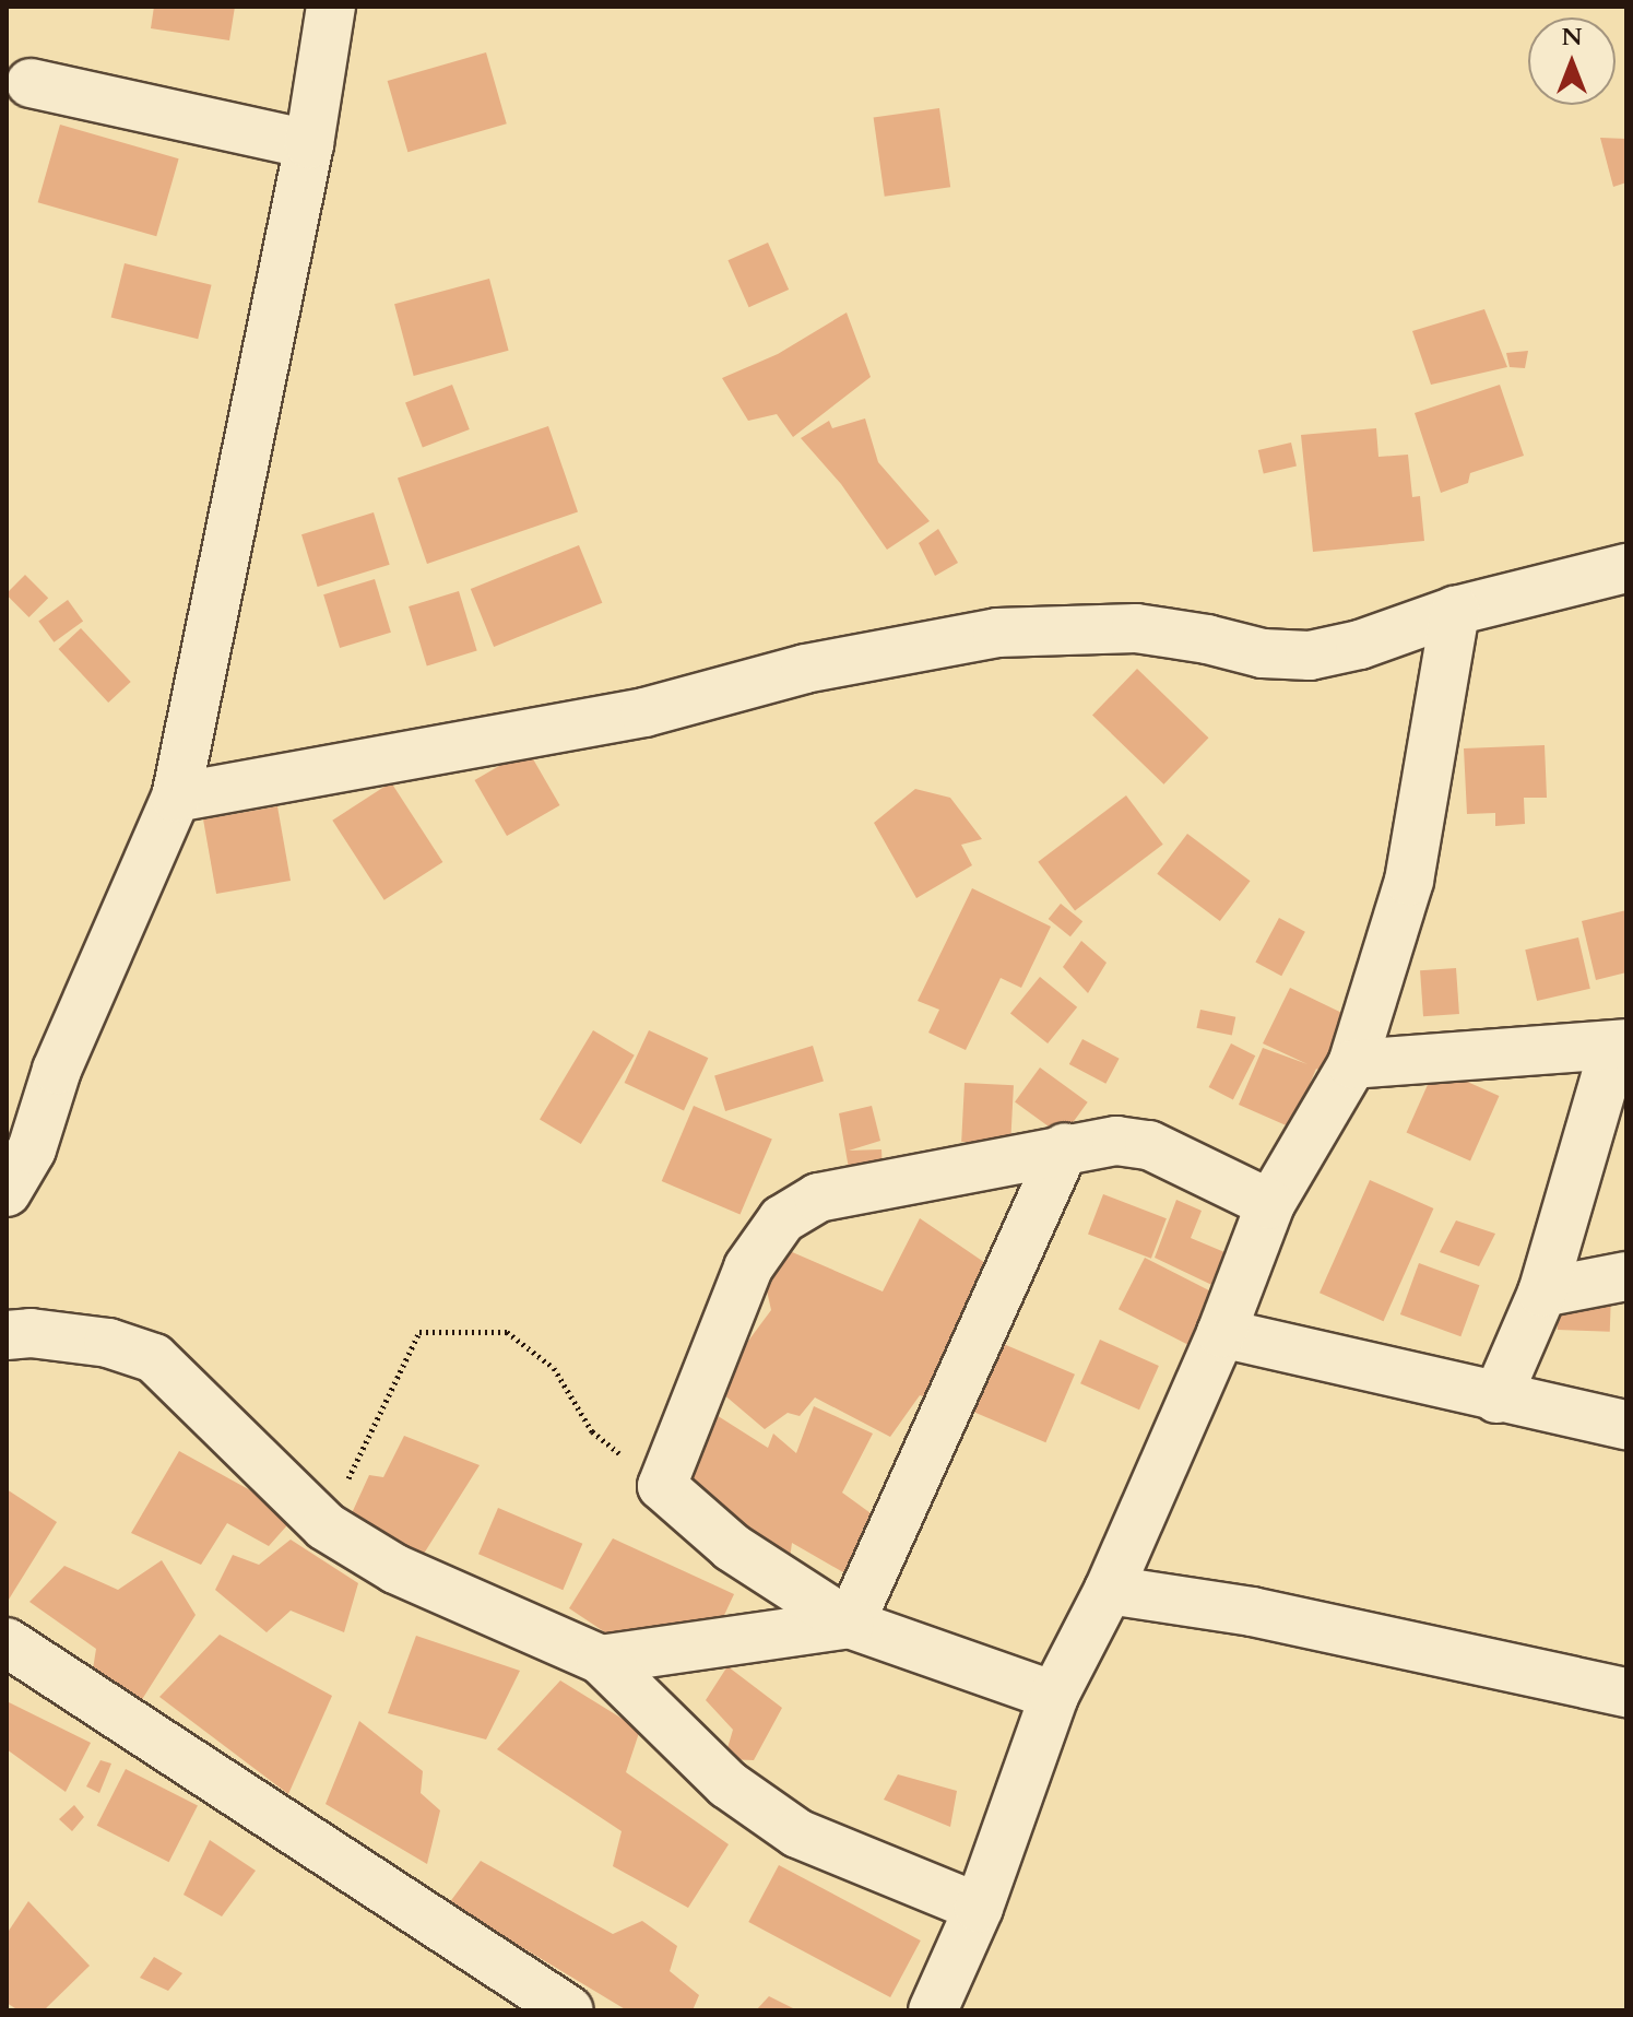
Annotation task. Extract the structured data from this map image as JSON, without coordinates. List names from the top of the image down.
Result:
{
  "north": "top"
}
